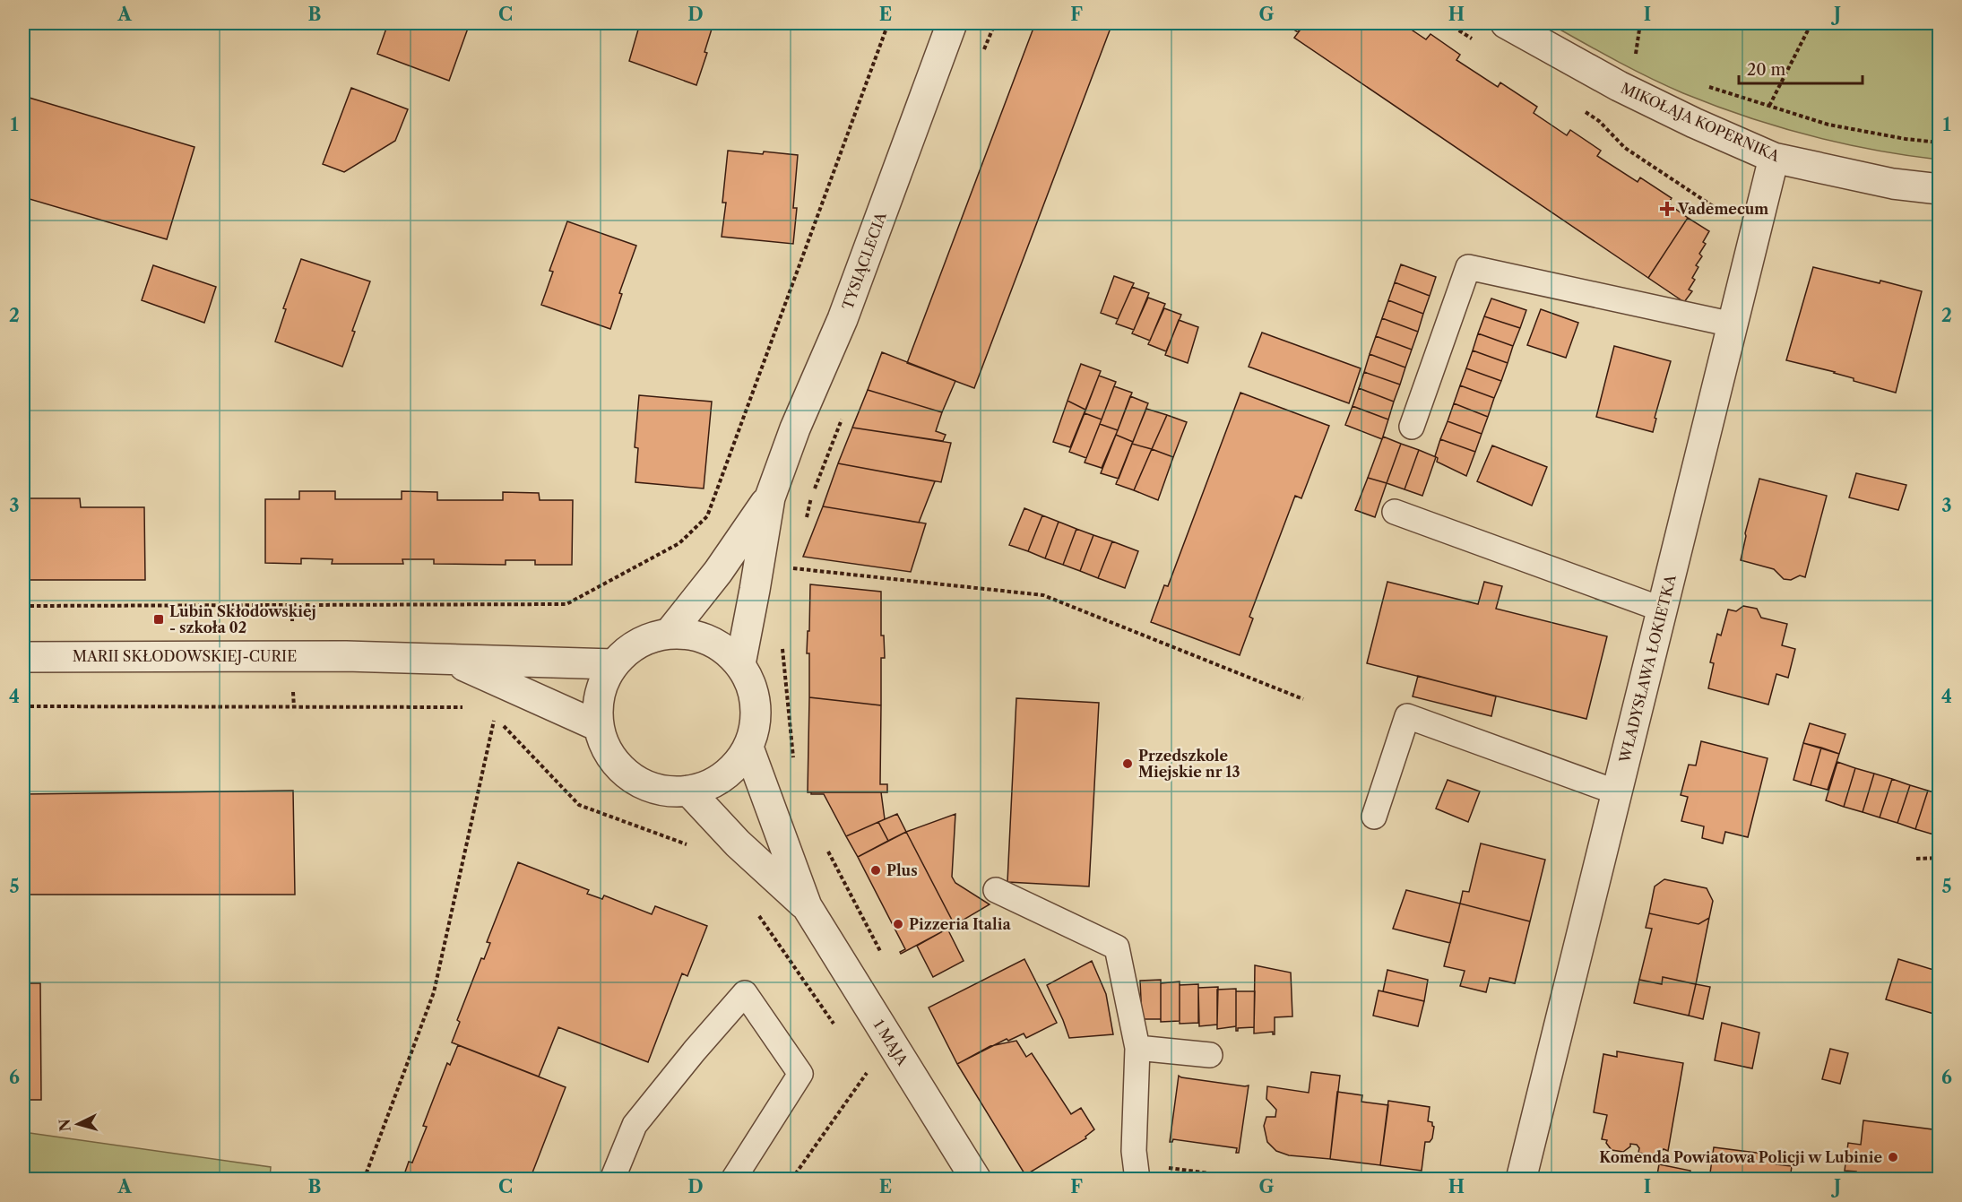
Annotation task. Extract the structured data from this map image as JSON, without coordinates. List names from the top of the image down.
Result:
{
  "streets": {
    "street": [
      "MIKOŁAJA KOPERNIKA",
      "TYSIĄCLECIA",
      "MARII SKŁODOWSKIEJ-CURIE",
      "WŁADYSŁAWA ŁOKIETKA",
      "1 MAJA"
    ]
  },
  "crossings": [
    ["MIKOŁAJA KOPERNIKA", "WŁADYSŁAWA ŁOKIETKA"]
  ],
  "places": {
    "health": ["Vademecum"],
    "transit": ["Lubin Skłodowskiej - szkoła 02"],
    "other": [
      "Przedszkole Miejskie nr 13",
      "Plus",
      "Pizzeria Italia",
      "Komenda Powiatowa Policji w Lubinie"
    ]
  },
  "scale_bar": "20 m",
  "north": "left",
  "grid": {
    "columns": [
      "A",
      "B",
      "C",
      "D",
      "E",
      "F",
      "G",
      "H",
      "I",
      "J"
    ],
    "rows": [
      "1",
      "2",
      "3",
      "4",
      "5",
      "6"
    ]
  }
}
